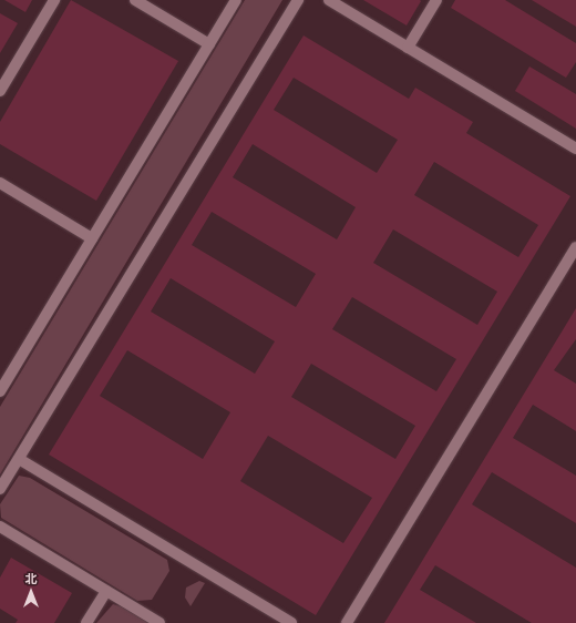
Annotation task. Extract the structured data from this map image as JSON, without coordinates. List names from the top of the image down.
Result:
{
  "north": "top"
}
